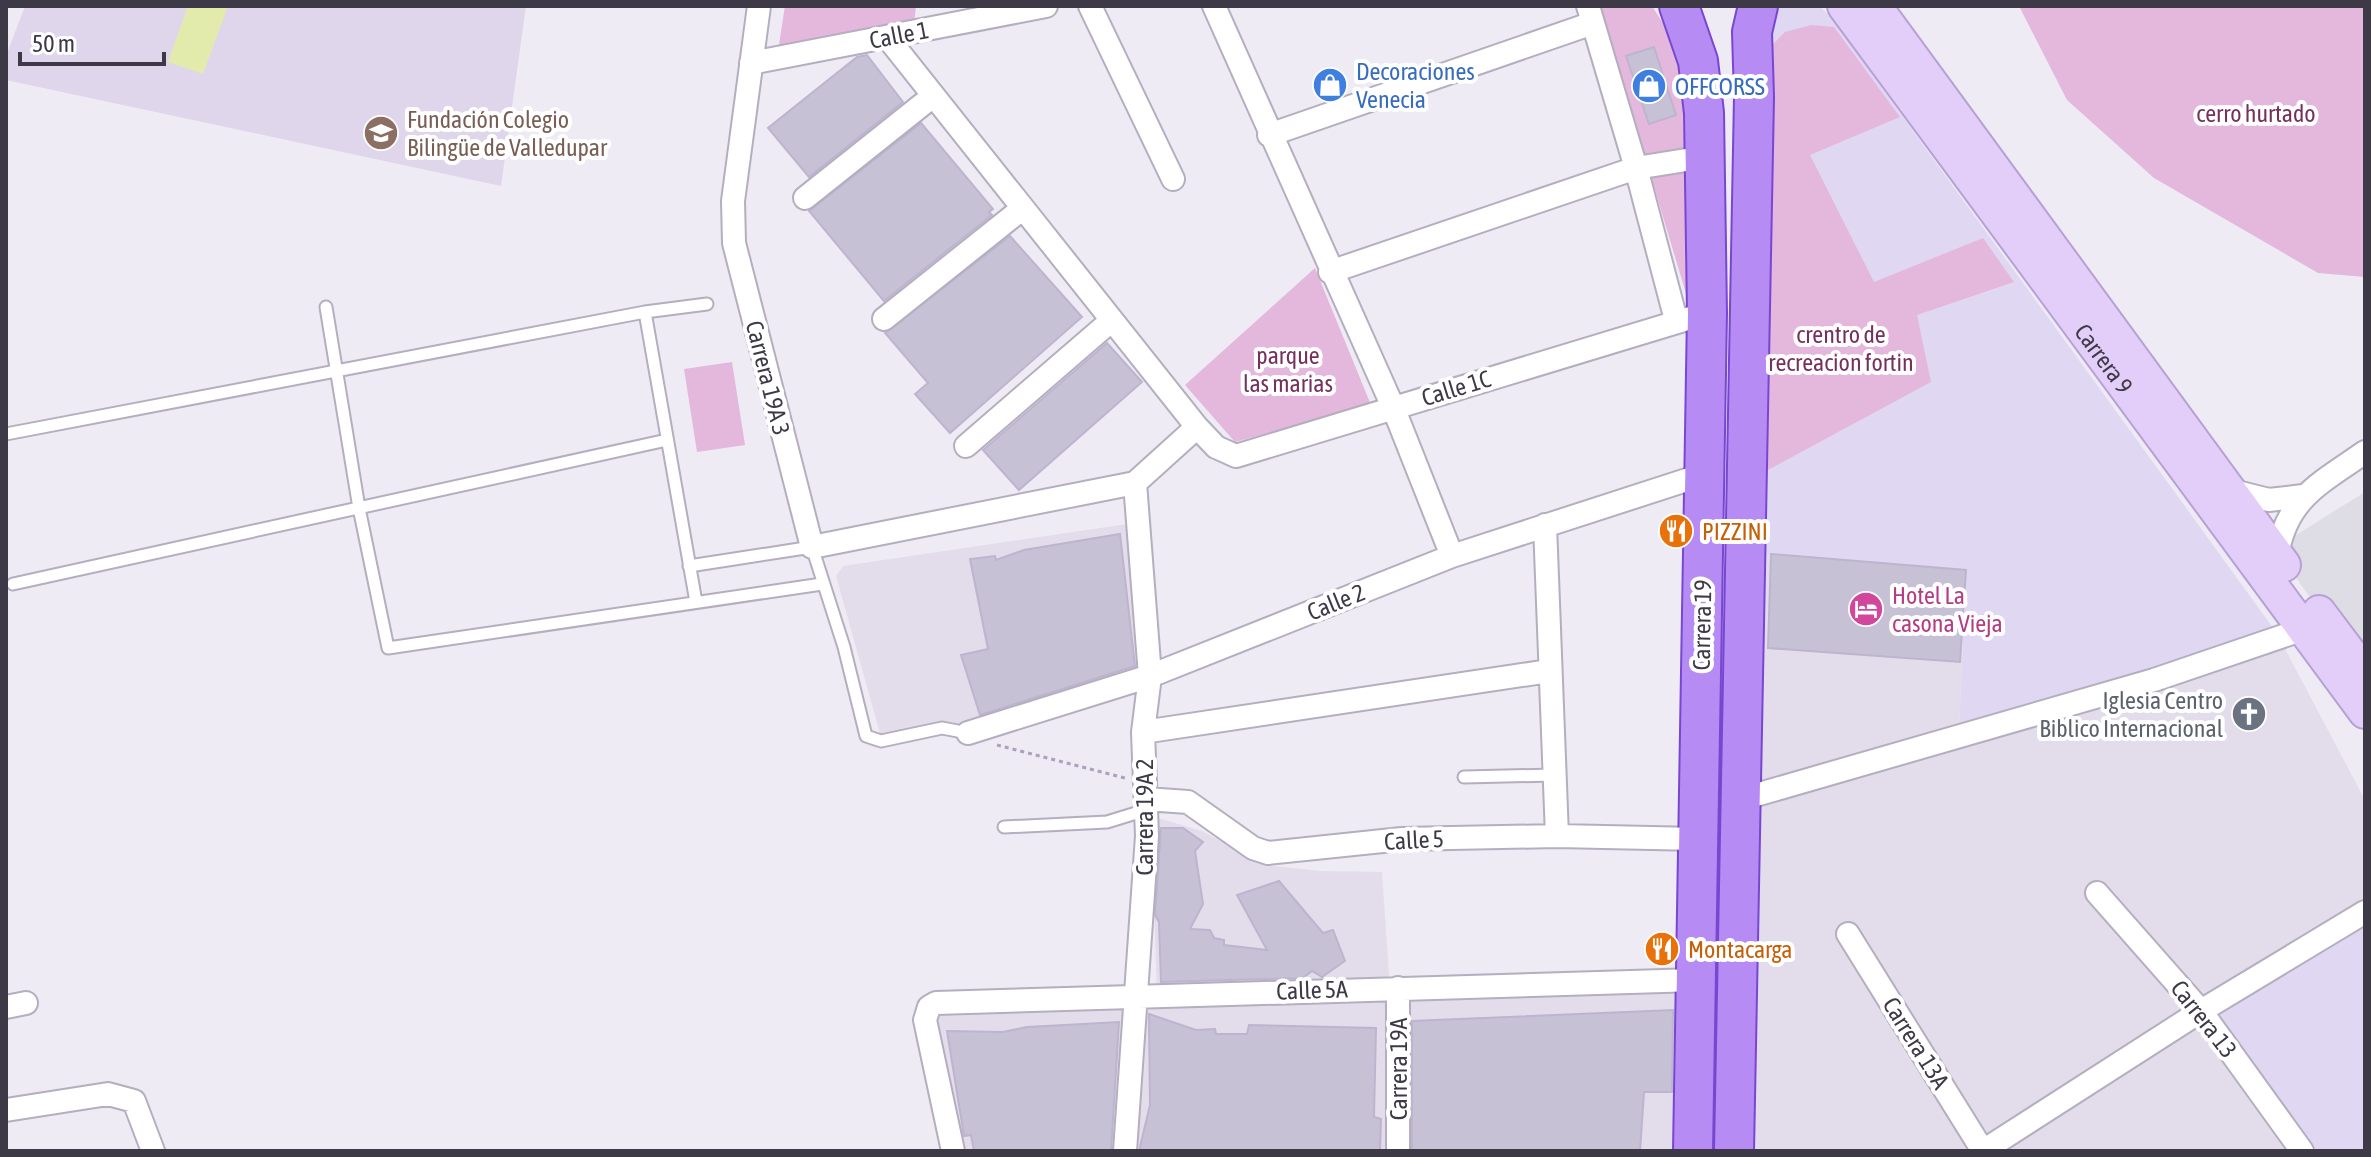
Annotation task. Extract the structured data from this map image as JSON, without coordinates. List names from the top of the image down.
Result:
{
  "streets": {
    "highway": ["Carrera 19"],
    "main road": ["Carrera 9"],
    "street": [
      "Calle 1",
      "Carrera 19A 3",
      "Calle 1C",
      "Calle 2",
      "Carrera 19A 2",
      "Calle 5",
      "Calle 5A",
      "Carrera 13",
      "Carrera 13A",
      "Carrera 19A"
    ]
  },
  "crossings": [
    ["Calle 1", "Carrera 19A 3"],
    ["Carrera 19A 3", "Calle 2"],
    ["Calle 1C", "Carrera 19"],
    ["Calle 2", "Carrera 19"],
    ["Calle 2", "Carrera 19A 2"],
    ["Carrera 19", "Calle 5"],
    ["Carrera 19", "Calle 5A"],
    ["Carrera 19A 2", "Calle 5"],
    ["Carrera 19A 2", "Calle 5A"],
    ["Calle 5A", "Carrera 19A"]
  ],
  "parks": ["cerro hurtado", "crentro de recreacion fortin", "parque las marias"],
  "places": {
    "shop": ["Decoraciones Venecia", "OFFCORSS"],
    "school or university": ["Fundación Colegio Bilingüe de Valledupar"],
    "restaurant": ["PIZZINI", "Montacarga"],
    "hotel": ["Hotel La casona Vieja"],
    "church": ["Iglesia Centro Biblico Internacional"]
  },
  "scale_bar": "50 m"
}
